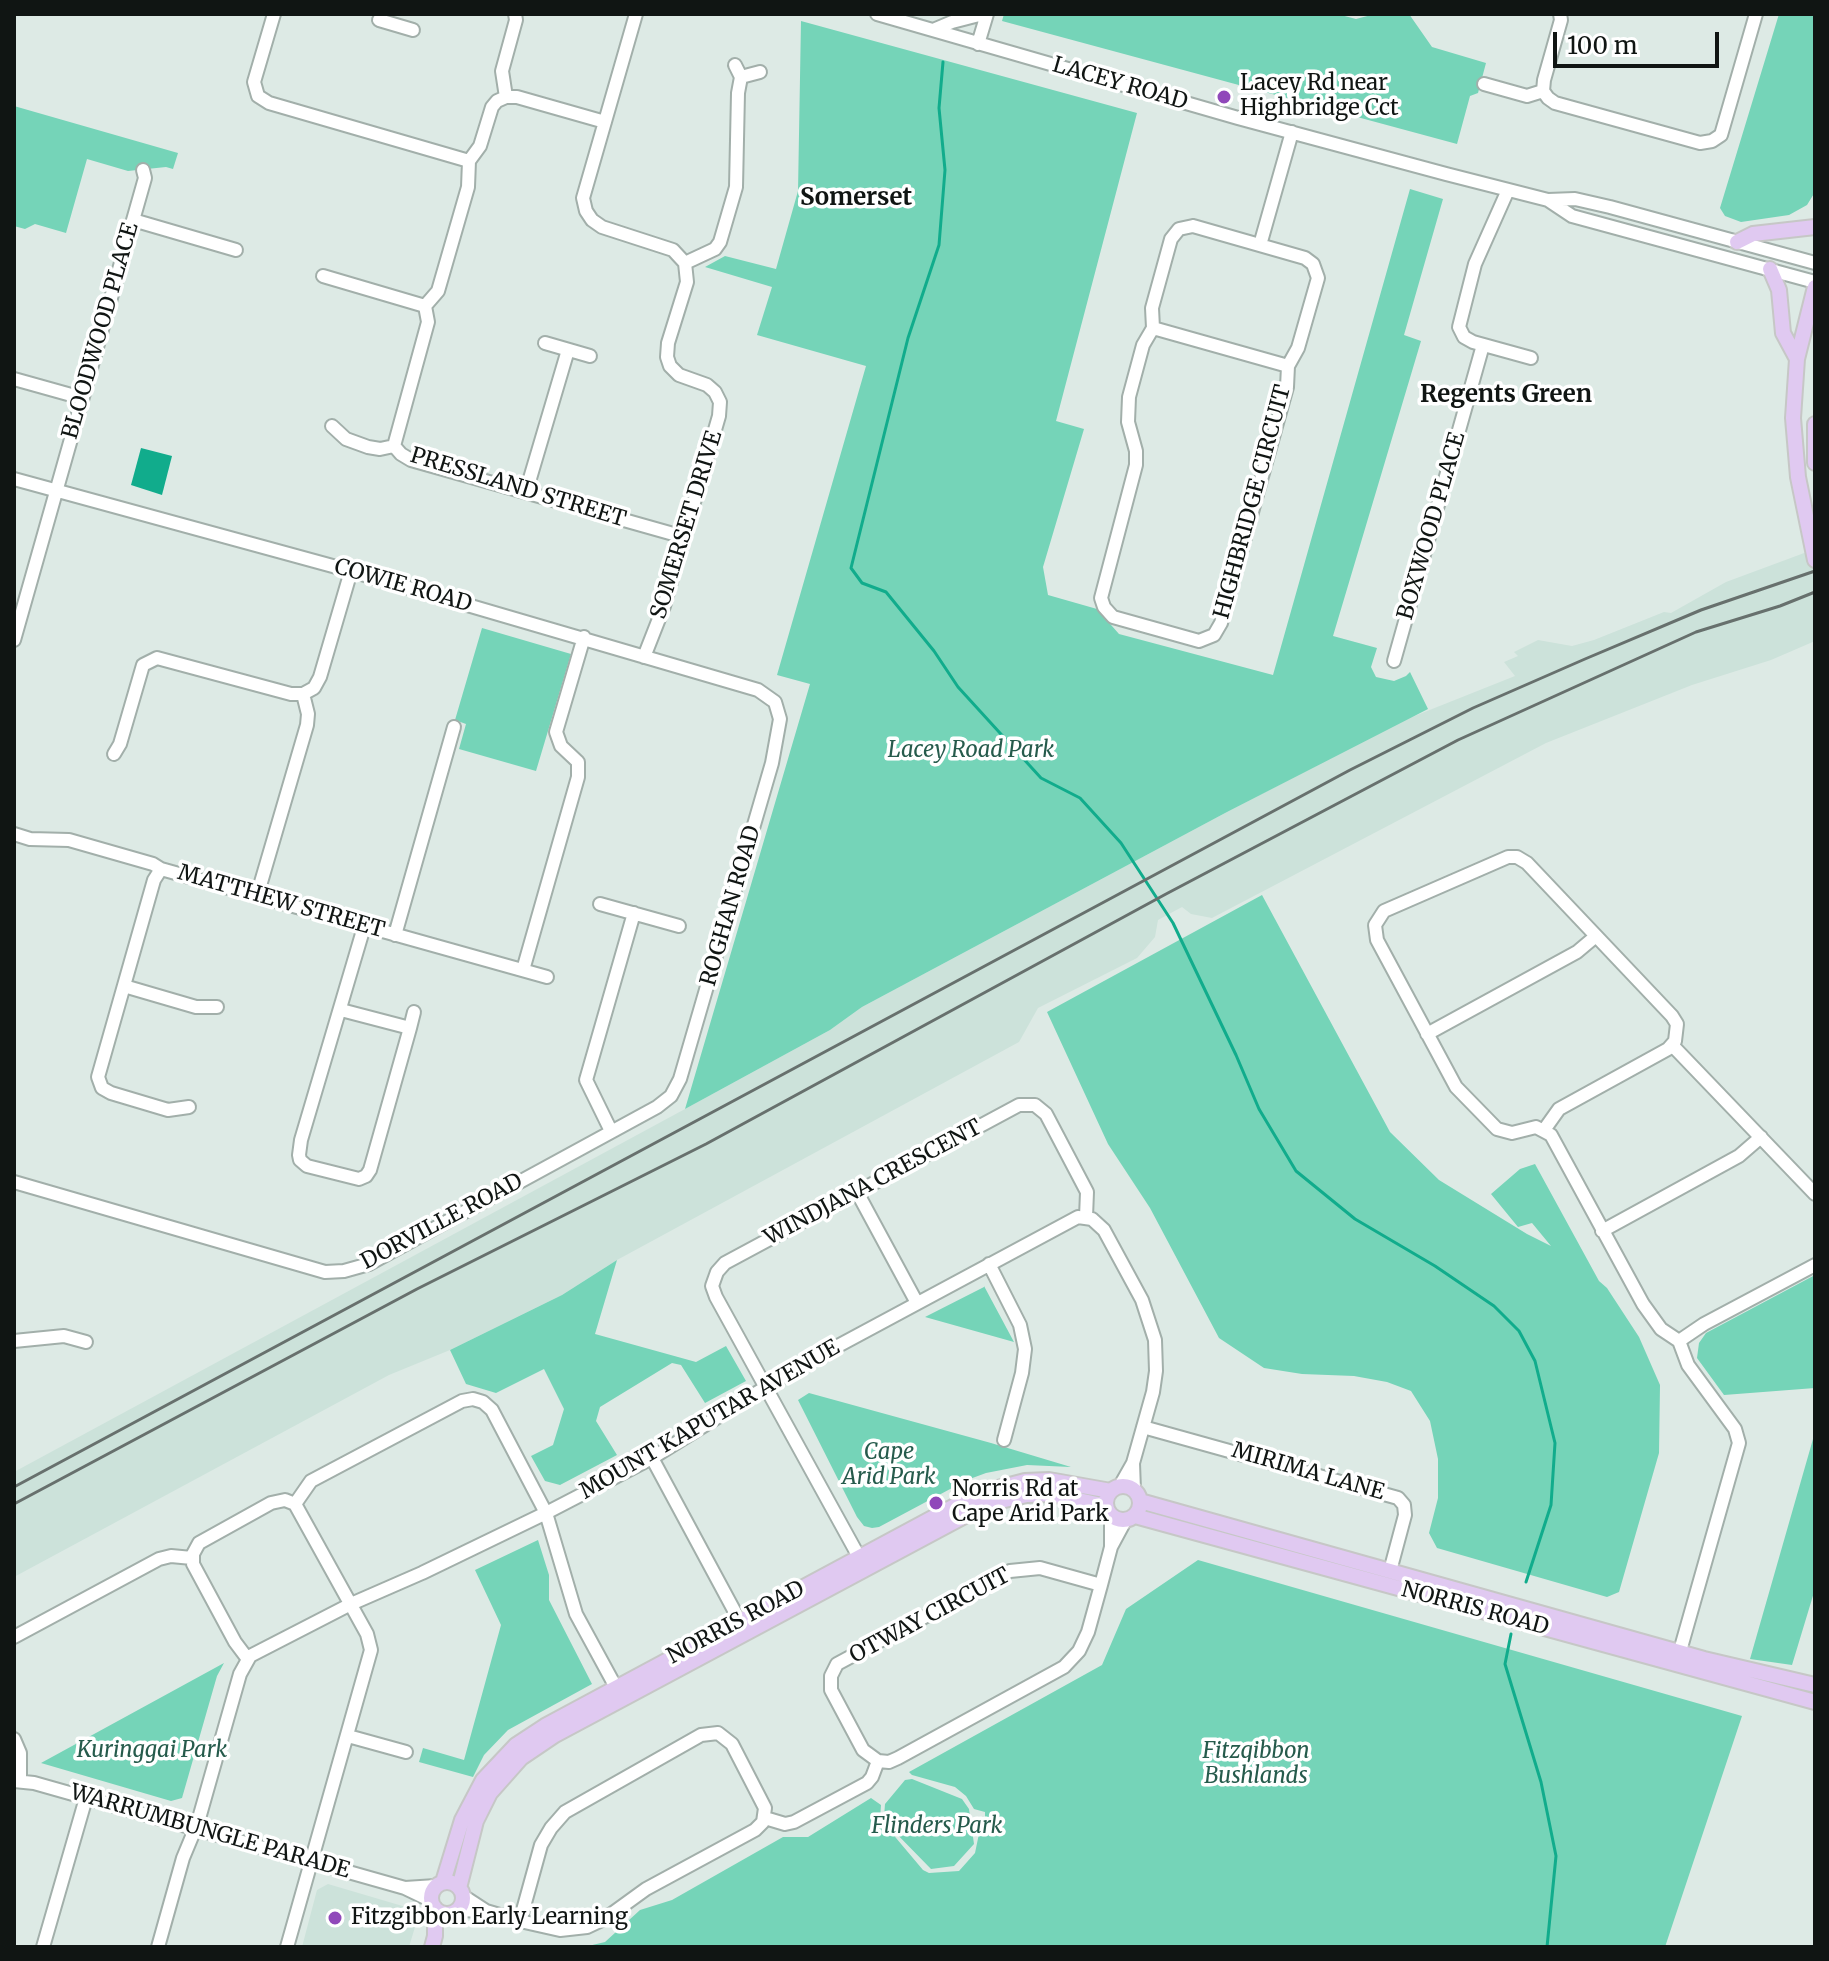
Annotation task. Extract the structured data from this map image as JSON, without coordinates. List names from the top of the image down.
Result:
{
  "streets": {
    "main road": ["NORRIS ROAD"],
    "street": [
      "LACEY ROAD",
      "BLOODWOOD PLACE",
      "PRESSLAND STREET",
      "HIGHBRIDGE CIRCUIT",
      "SOMERSET DRIVE",
      "BOXWOOD PLACE",
      "COWIE ROAD",
      "MATTHEW STREET",
      "ROGHAN ROAD",
      "WINDJANA CRESCENT",
      "DORVILLE ROAD",
      "MOUNT KAPUTAR AVENUE",
      "MIRIMA LANE",
      "OTWAY CIRCUIT",
      "WARRUMBUNGLE PARADE"
    ]
  },
  "crossings": [
    ["BLOODWOOD PLACE", "COWIE ROAD"],
    ["PRESSLAND STREET", "SOMERSET DRIVE"],
    ["SOMERSET DRIVE", "COWIE ROAD"],
    ["COWIE ROAD", "ROGHAN ROAD"],
    ["ROGHAN ROAD", "DORVILLE ROAD"],
    ["WINDJANA CRESCENT", "MOUNT KAPUTAR AVENUE"],
    ["MIRIMA LANE", "NORRIS ROAD"],
    ["NORRIS ROAD", "WARRUMBUNGLE PARADE"]
  ],
  "districts": ["Somerset", "Regents Green"],
  "parks": [
    "Lacey Road Park",
    "Cape Arid Park",
    "Kuringgai Park",
    "Fitzgibbon Bushlands",
    "Flinders Park"
  ],
  "places": ["Lacey Rd near Highbridge Cct", "Norris Rd at Cape Arid Park", "Fitzgibbon Early Learning"],
  "scale_bar": "100 m"
}
